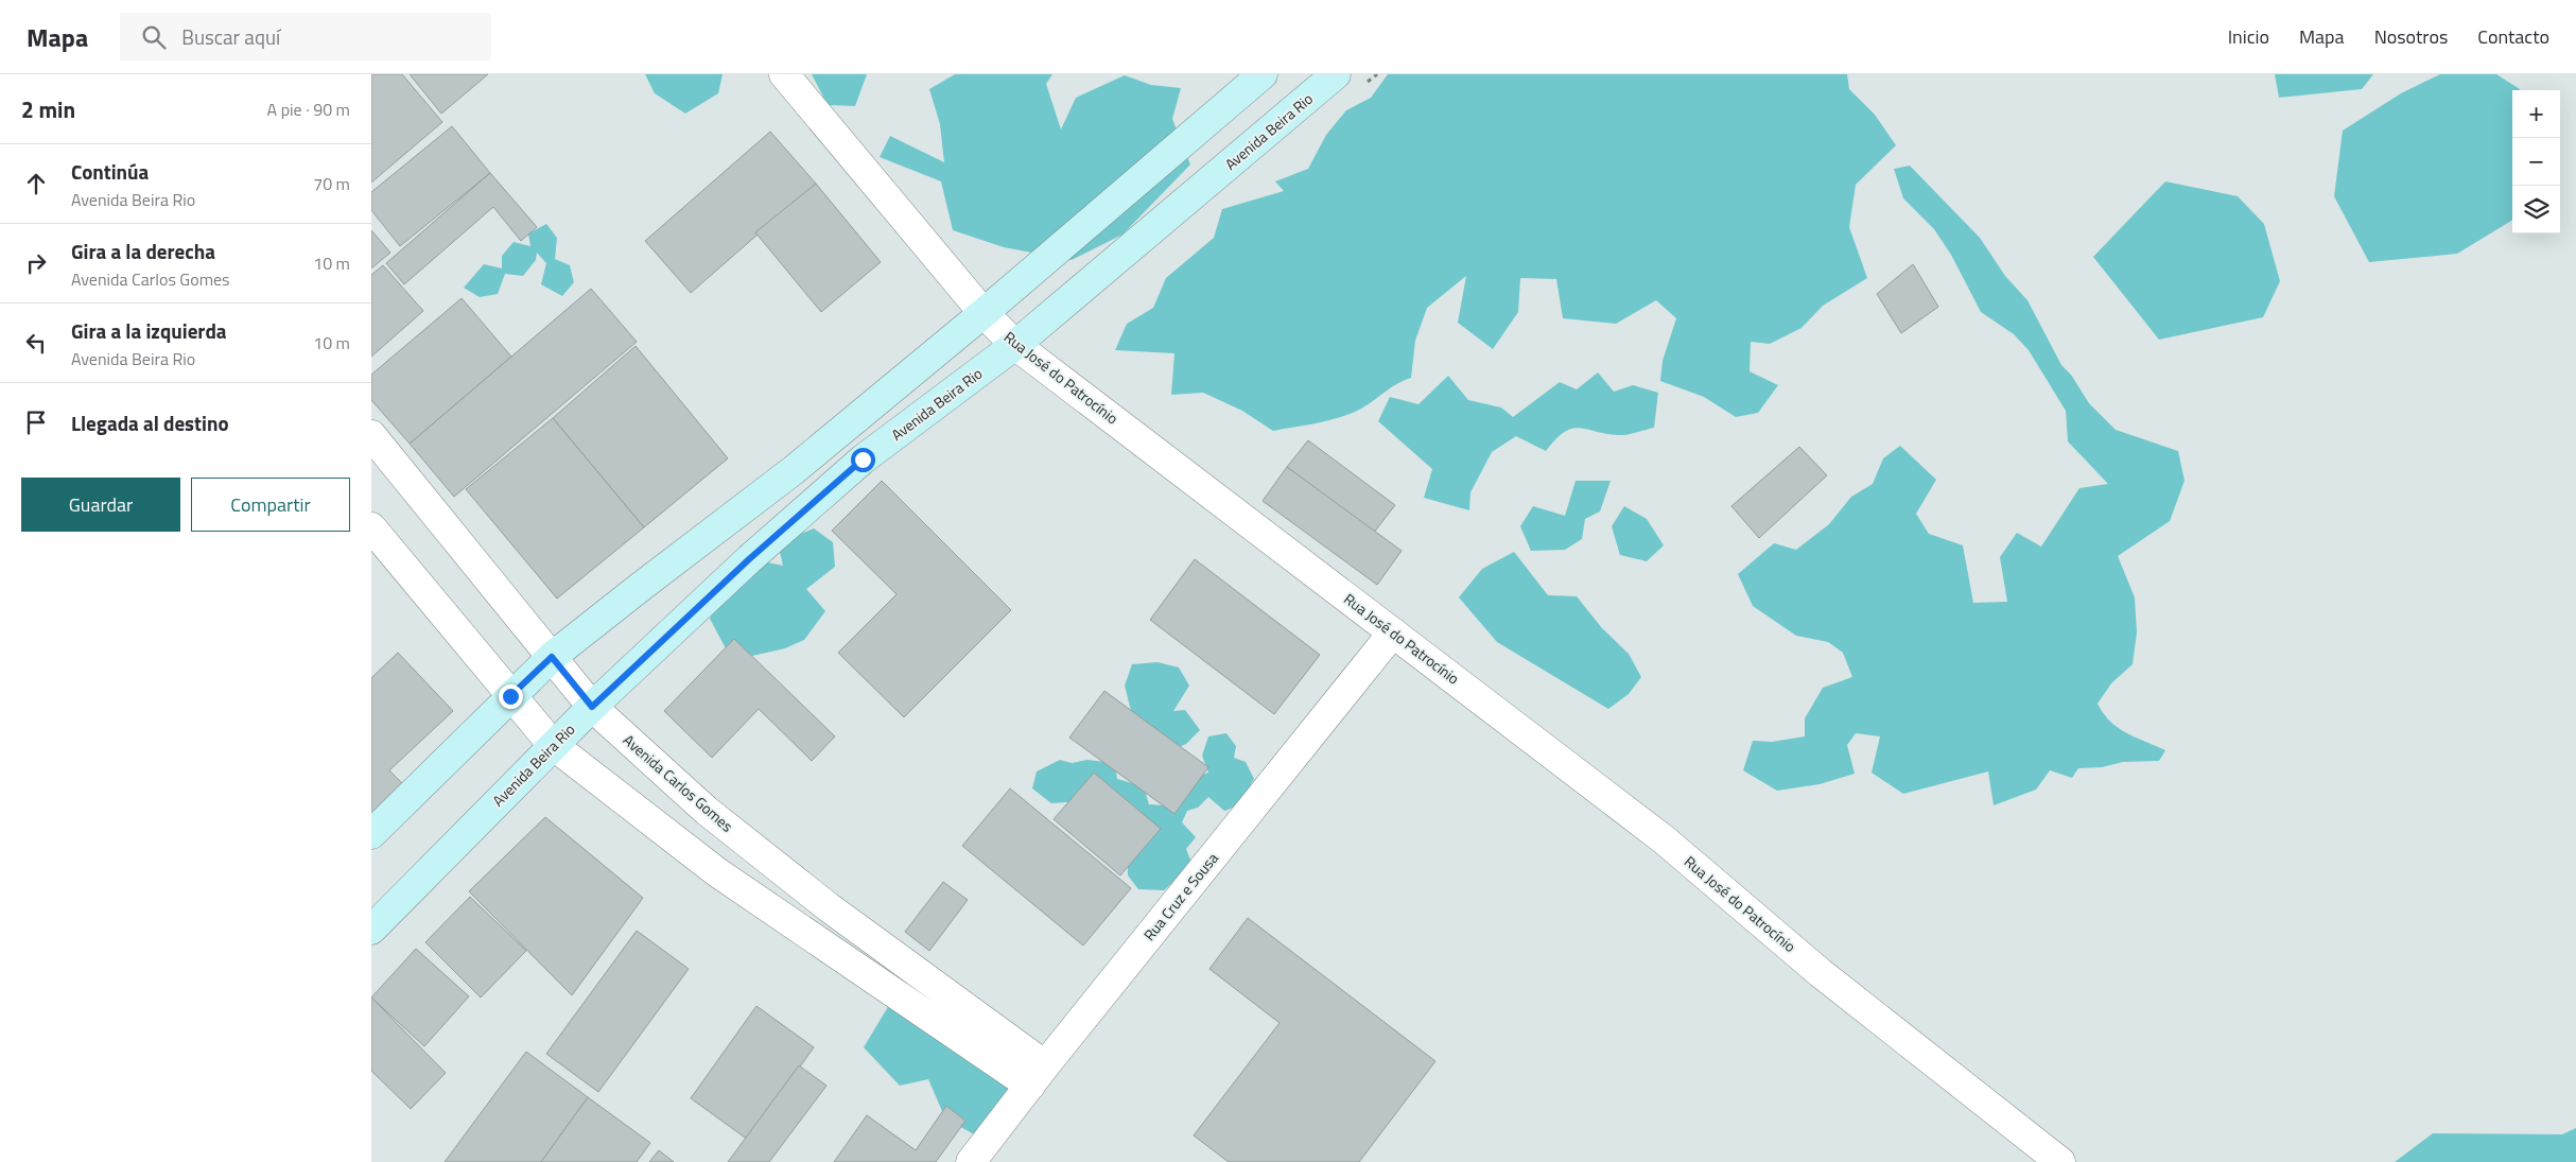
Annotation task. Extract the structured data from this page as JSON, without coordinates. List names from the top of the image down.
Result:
{
  "streets": {
    "main road": ["Avenida Beira Rio"],
    "street": ["Rua José do Patrocínio", "Avenida Carlos Gomes", "Rua Cruz e Sousa"]
  },
  "crossings": [
    ["Avenida Beira Rio", "Rua José do Patrocínio"],
    ["Avenida Beira Rio", "Avenida Carlos Gomes"],
    ["Rua José do Patrocínio", "Rua Cruz e Sousa"],
    ["Avenida Carlos Gomes", "Rua Cruz e Sousa"]
  ],
  "page": {
    "header": "Mapa",
    "search": "Buscar aquí",
    "nav": [
      "Inicio",
      "Mapa",
      "Nosotros",
      "Contacto"
    ],
    "heading": ["2 min", "A pie · 90 m"],
    "map_buttons": ["+", "−"],
    "list": [
      ["Continúa", "Avenida Beira Rio", "70 m"],
      ["Gira a la derecha", "Avenida Carlos Gomes", "10 m"],
      ["Gira a la izquierda", "Avenida Beira Rio", "10 m"],
      "Llegada al destino"
    ],
    "buttons": ["Guardar", "Compartir"]
  }
}
